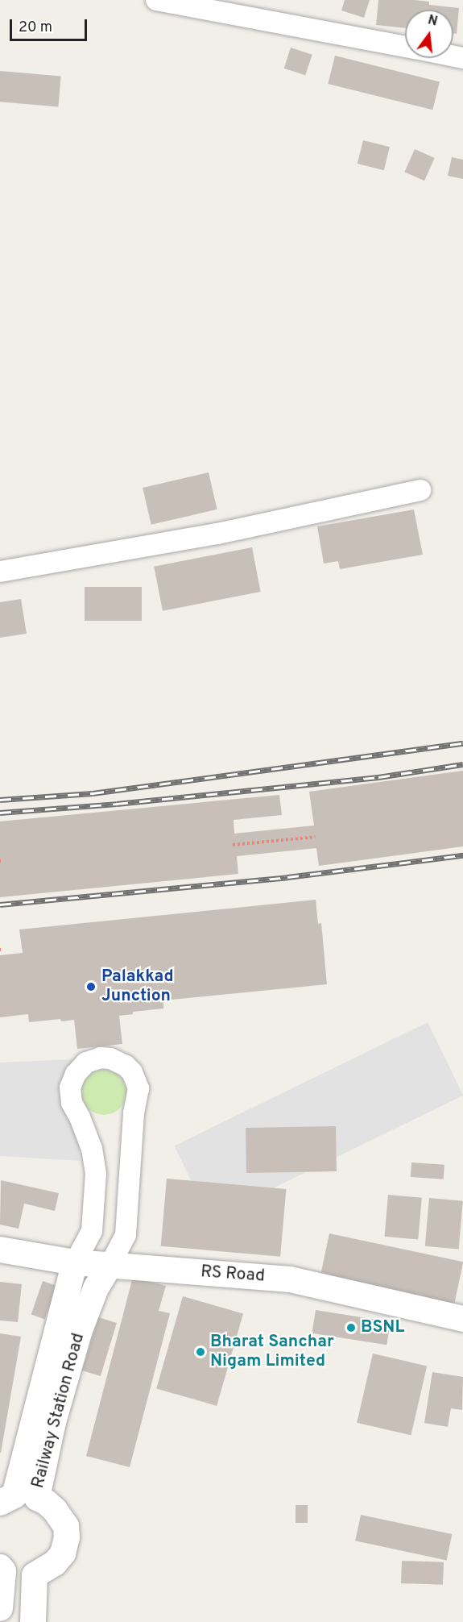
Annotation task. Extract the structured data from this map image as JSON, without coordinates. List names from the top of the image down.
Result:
{
  "streets": {
    "street": ["RS Road", "Railway Station Road"]
  },
  "crossings": [
    ["RS Road", "Railway Station Road"]
  ],
  "places": ["Palakkad Junction", "BSNL", "Bharat Sanchar Nigam Limited"],
  "scale_bar": "20 m",
  "north": "top"
}
